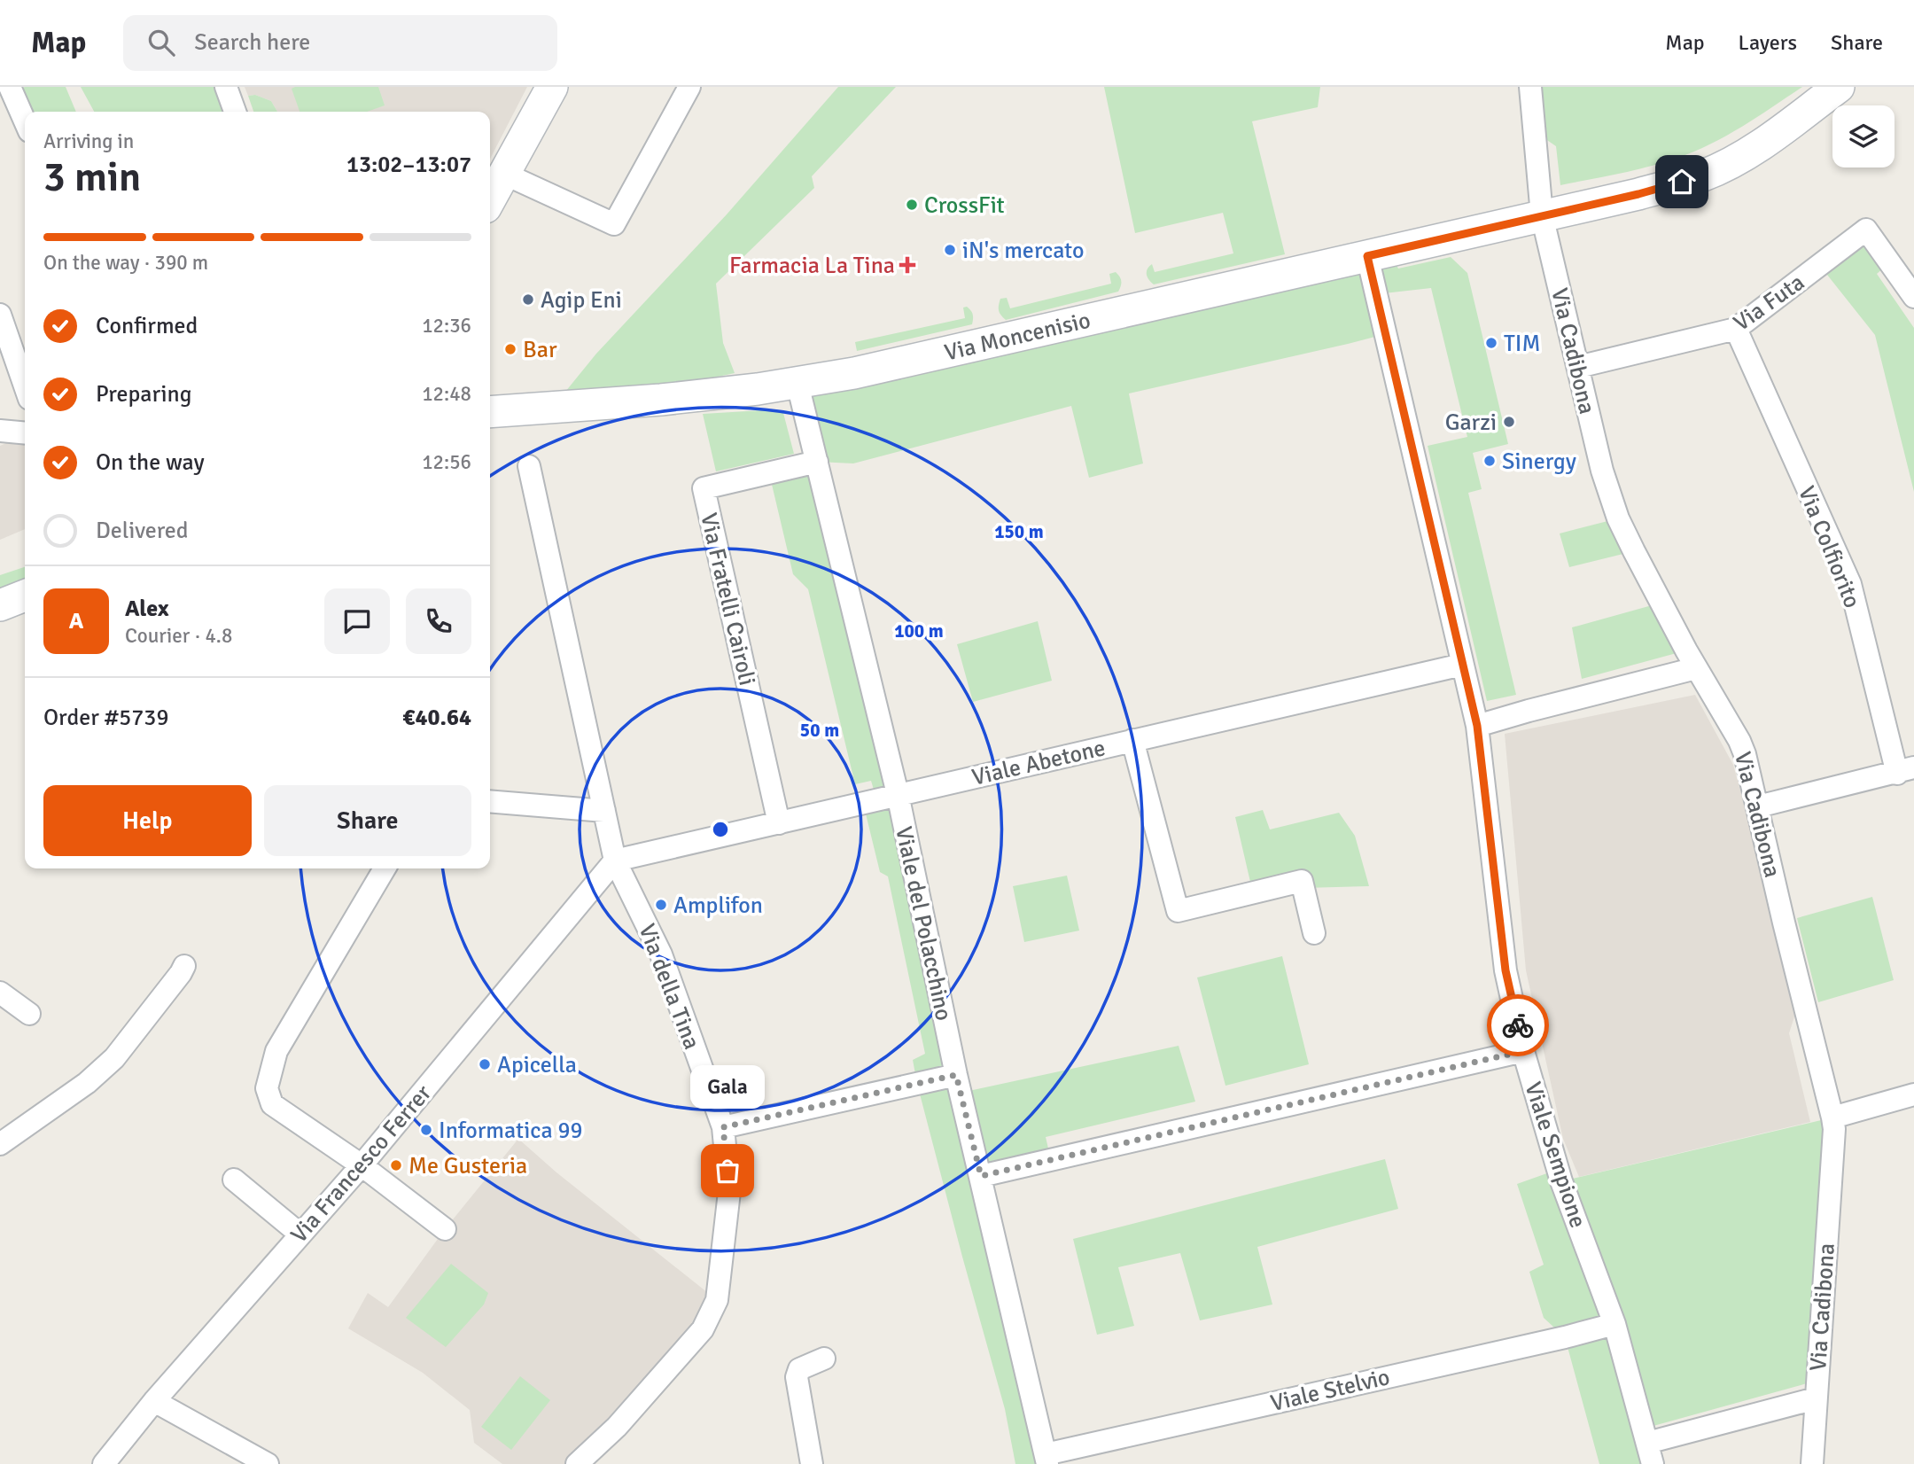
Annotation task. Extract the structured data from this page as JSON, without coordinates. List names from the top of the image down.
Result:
{
  "streets": {
    "main road": ["Via Moncenisio"],
    "street": [
      "Via Futa",
      "Via Cadibona",
      "Via Colfiorito",
      "Via Fratelli Cairoli",
      "Viale Abetone",
      "Viale del Polacchino",
      "Via della Tina",
      "Viale Sempione",
      "Via Francesco Ferrer",
      "Viale Stelvio"
    ]
  },
  "crossings": [
    ["Via Futa", "Via Cadibona"],
    ["Via Futa", "Via Colfiorito"],
    ["Via Moncenisio", "Via Cadibona"],
    ["Via Moncenisio", "Viale del Polacchino"],
    ["Via Moncenisio", "Viale Sempione"],
    ["Via Fratelli Cairoli", "Viale Abetone"],
    ["Via Fratelli Cairoli", "Viale del Polacchino"],
    ["Viale Abetone", "Viale del Polacchino"],
    ["Viale Abetone", "Via della Tina"],
    ["Viale Abetone", "Viale Sempione"],
    ["Viale Abetone", "Via Francesco Ferrer"],
    ["Viale del Polacchino", "Viale Stelvio"],
    ["Via della Tina", "Via Francesco Ferrer"],
    ["Viale Sempione", "Viale Stelvio"]
  ],
  "places": {
    "other": [
      "CrossFit",
      "iN's mercato",
      "Agip Eni",
      "TIM",
      "Bar",
      "Garzi",
      "Sinergy",
      "Amplifon",
      "Apicella",
      "Informatica 99",
      "Me Gusteria",
      "Gala"
    ],
    "health": ["Farmacia La Tina"]
  },
  "page": {
    "header": "Map",
    "search": "Search here",
    "nav": ["Map", "Layers", "Share"],
    "heading": ["3 min", "Arriving in", "13:02–13:07"],
    "panel": [
      "Alex",
      "Courier · 4.8",
      "Order #5739",
      "€40.64"
    ],
    "bar": "On the way · 390 m",
    "list": [
      ["Confirmed", "12:36"],
      ["Preparing", "12:48"],
      ["On the way", "12:56"],
      "Delivered"
    ],
    "round": "A",
    "buttons": ["Help", "Share"],
    "bubble": "Gala"
  },
  "rings": ["150 m", "100 m", "50 m"]
}
